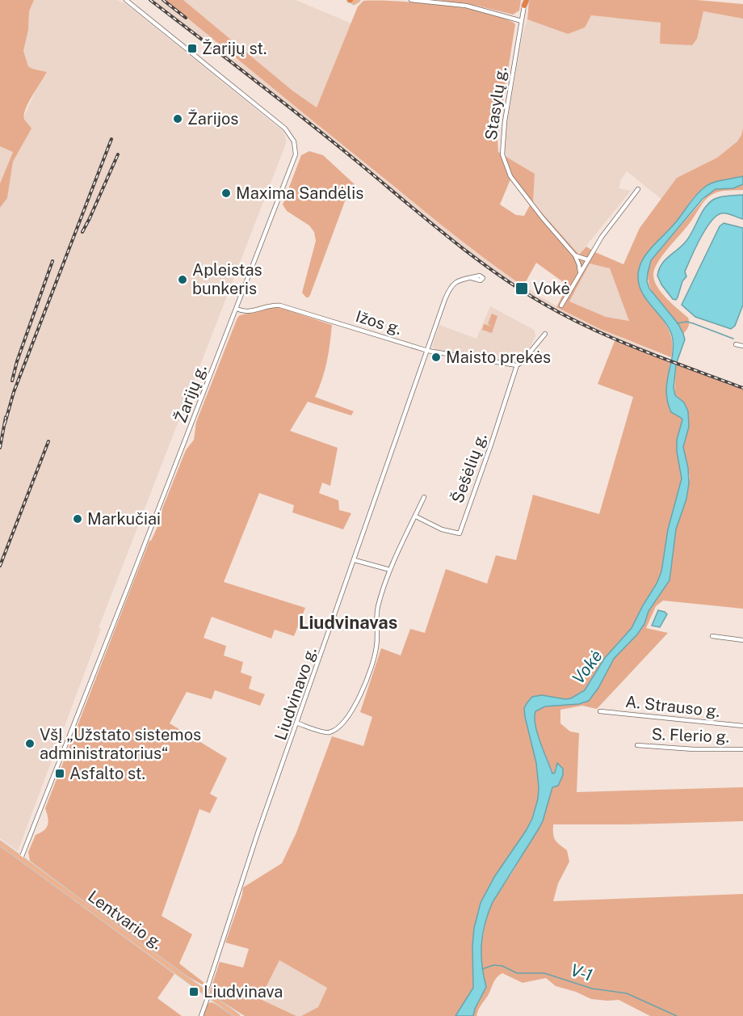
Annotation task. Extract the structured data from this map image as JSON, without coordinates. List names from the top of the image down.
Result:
{
  "streets": {
    "main road": ["Lentvario g."],
    "street": [
      "Stasylų g.",
      "Ižos g.",
      "Žarijų g.",
      "Šešėlių g.",
      "Liudvinavo g.",
      "A. Strauso g.",
      "S. Flerio g."
    ]
  },
  "crossings": [
    ["Ižos g.", "Žarijų g."],
    ["Ižos g.", "Šešėlių g."],
    ["Ižos g.", "Liudvinavo g."],
    ["Žarijų g.", "Lentvario g."],
    ["Liudvinavo g.", "Lentvario g."]
  ],
  "districts": ["Liudvinavas"],
  "water": ["Vokė", "V-1"],
  "places": {
    "transit": [
      "Žarijų st.",
      "Vokė",
      "Asfalto st.",
      "Liudvinava"
    ],
    "other": [
      "Žarijos",
      "Maxima Sandėlis",
      "Apleistas bunkeris",
      "Maisto prekės",
      "Markučiai",
      "VšĮ „Užstato sistemos administratorius“"
    ]
  }
}
